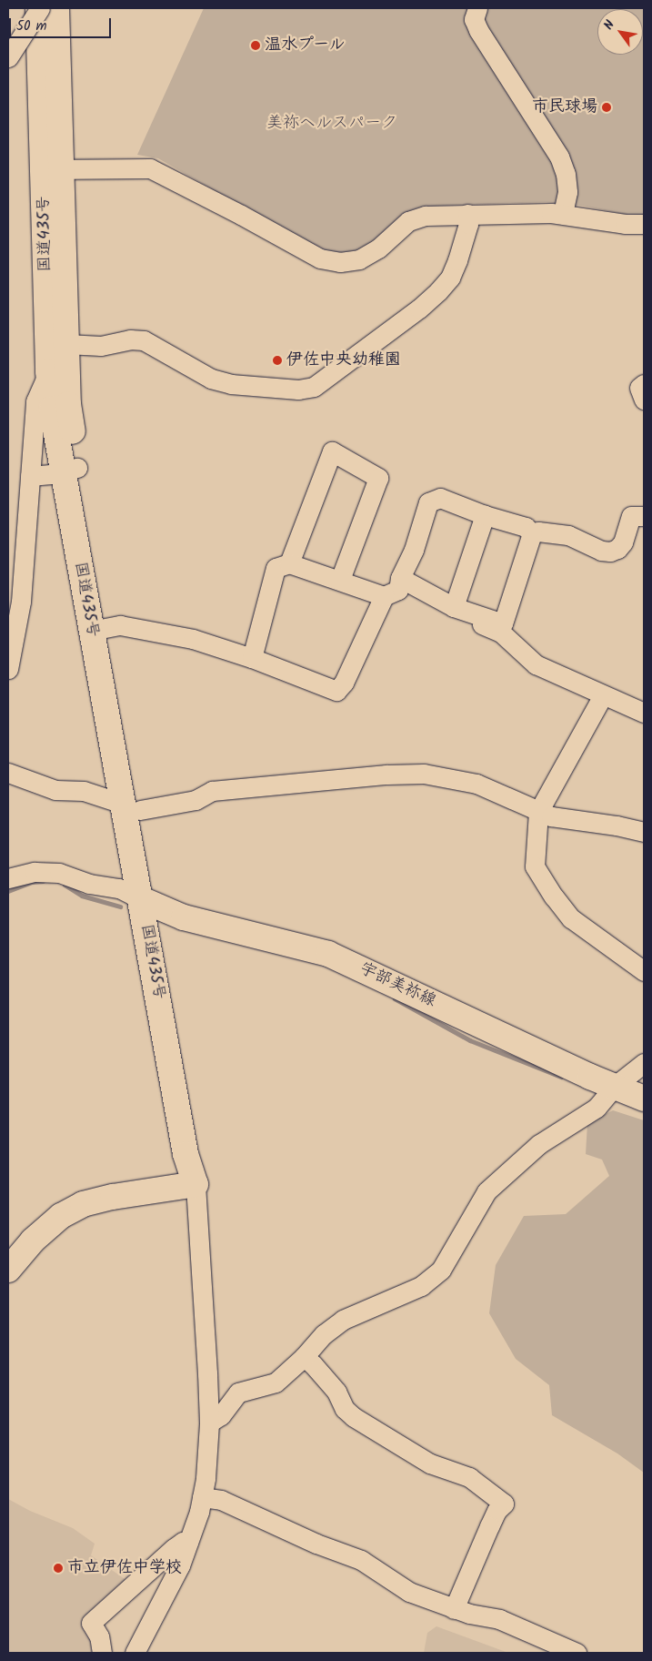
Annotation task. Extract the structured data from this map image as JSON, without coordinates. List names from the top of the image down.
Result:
{
  "streets": {
    "main road": ["国道435号", "宇部美祢線"]
  },
  "crossings": [
    ["国道435号", "宇部美祢線"]
  ],
  "parks": ["美祢ヘルスパーク"],
  "places": [
    "温水プール",
    "市民球場",
    "伊佐中央幼稚園",
    "市立伊佐中学校"
  ],
  "scale_bar": "50 m",
  "north": "top left"
}
